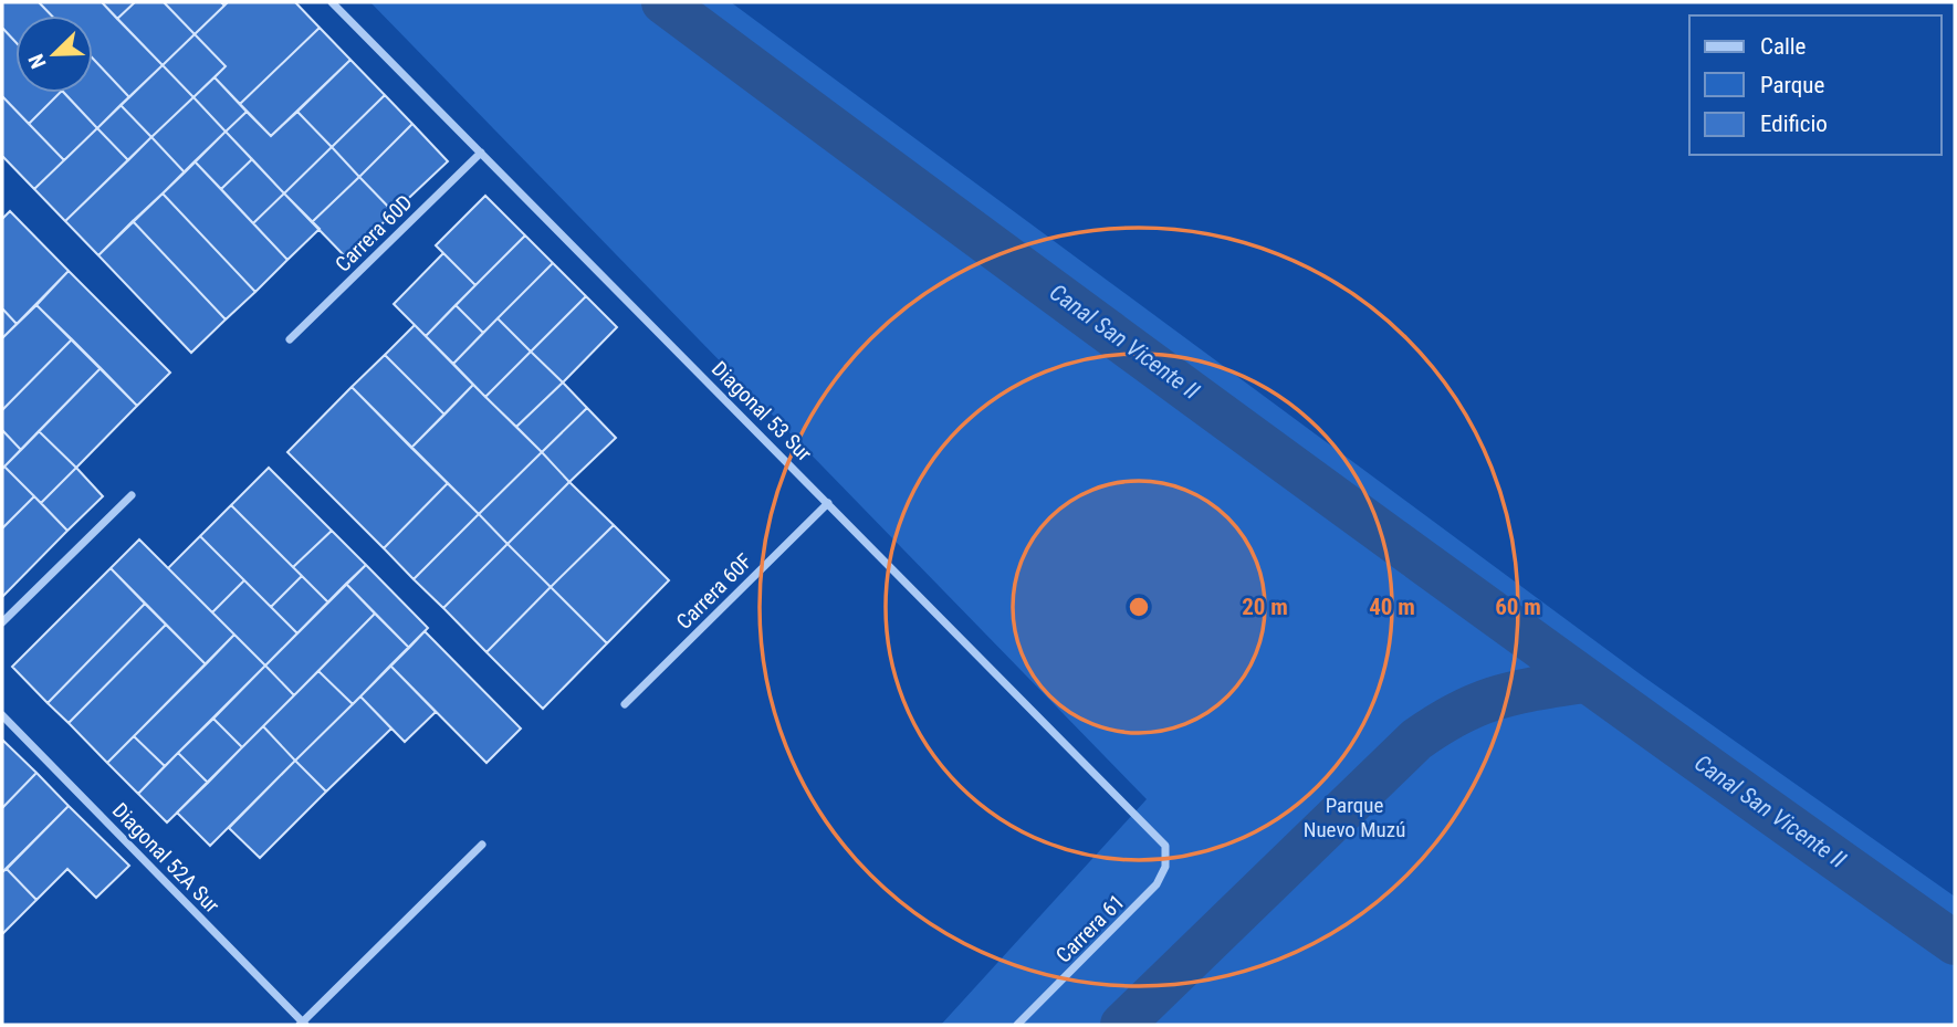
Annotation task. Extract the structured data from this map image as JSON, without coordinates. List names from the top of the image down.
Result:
{
  "streets": {
    "street": [
      "Carrera 60D",
      "Diagonal 53 Sur",
      "Carrera 60F",
      "Diagonal 52A Sur",
      "Carrera 61"
    ]
  },
  "crossings": [
    ["Carrera 60D", "Diagonal 53 Sur"],
    ["Diagonal 53 Sur", "Carrera 60F"],
    ["Diagonal 53 Sur", "Carrera 61"]
  ],
  "water": ["Canal San Vicente II"],
  "parks": ["Parque Nuevo Muzú"],
  "legend": ["Calle", "Parque", "Edificio"],
  "north": "bottom left",
  "rings": ["20 m", "40 m", "60 m"]
}
